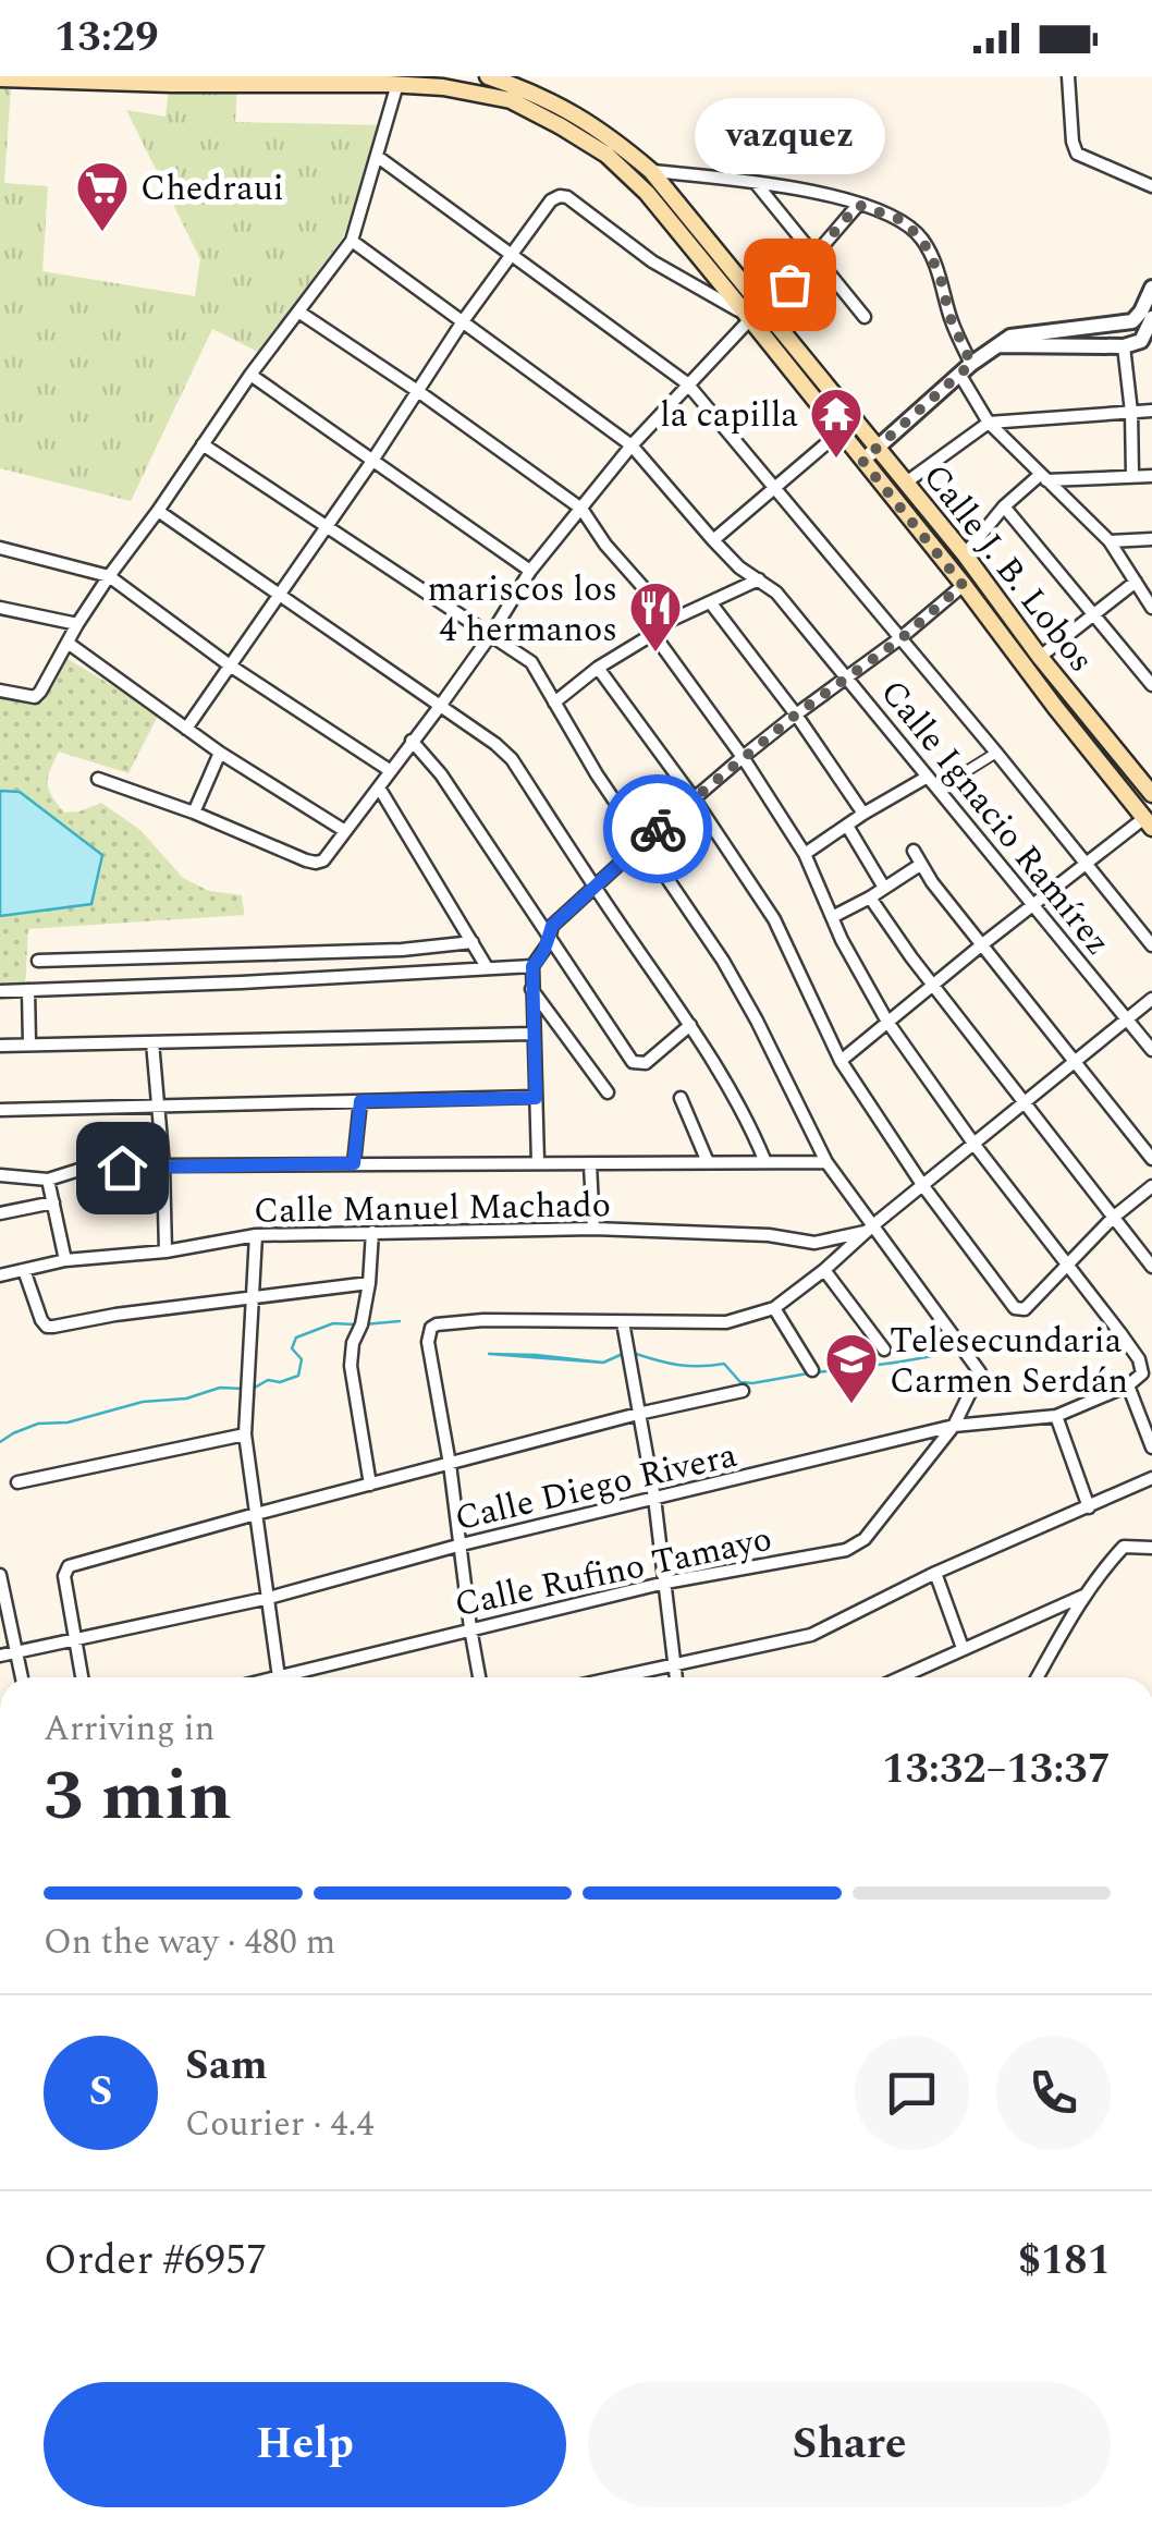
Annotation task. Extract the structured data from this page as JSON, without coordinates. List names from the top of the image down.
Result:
{
  "streets": {
    "main road": ["Calle J. B. Lobos"],
    "street": [
      "Calle Ignacio Ramírez",
      "Calle Manuel Machado",
      "Calle Diego Rivera",
      "Calle Rufino Tamayo"
    ]
  },
  "crossings": [
    ["Calle Ignacio Ramírez", "Calle Manuel Machado"],
    ["Calle Manuel Machado", "Calle Rufino Tamayo"],
    ["Calle Diego Rivera", "Calle Rufino Tamayo"]
  ],
  "places": {
    "supermarket": ["Chedraui"],
    "other": ["vazquez"],
    "temple": ["la capilla"],
    "restaurant": ["mariscos los 4 hermanos"],
    "school or university": ["Telesecundaria Carmen Serdán"]
  },
  "page": {
    "status": "13:29",
    "bubble": "vazquez",
    "heading": ["3 min", "Arriving in", "13:32–13:37"],
    "panel": [
      "Sam",
      "Courier · 4.4",
      "Order #6957",
      "$181"
    ],
    "bar": "On the way · 480 m",
    "round": "S",
    "buttons": ["Help", "Share"]
  }
}
